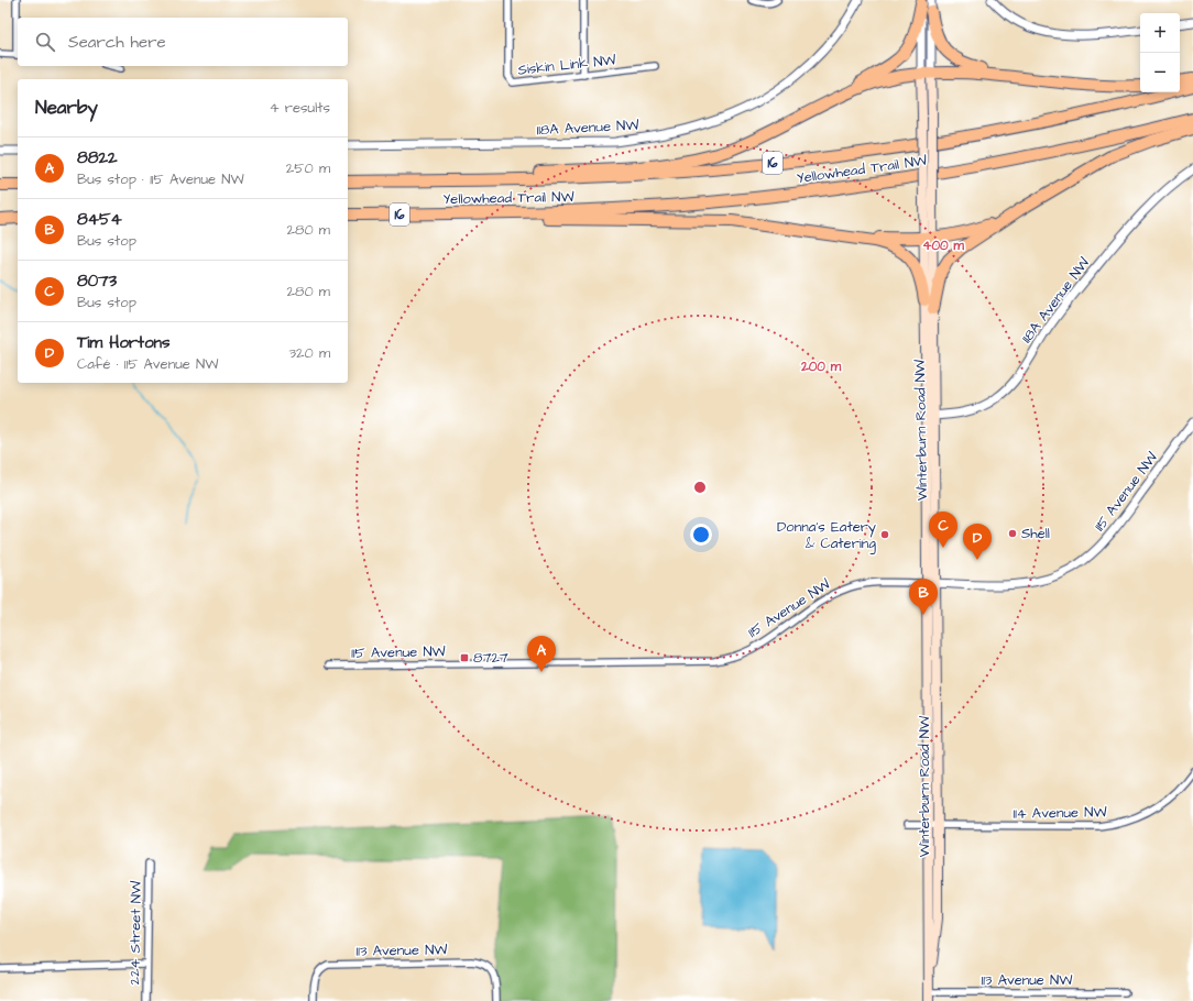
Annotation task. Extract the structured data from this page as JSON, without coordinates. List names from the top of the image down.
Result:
{
  "streets": {
    "highway": ["16", "Yellowhead Trail NW"],
    "main road": ["Winterburn Road NW"],
    "street": [
      "Siskin Link NW",
      "118A Avenue NW",
      "115 Avenue NW",
      "114 Avenue NW",
      "224 Street NW",
      "113 Avenue NW"
    ]
  },
  "crossings": [
    ["118A Avenue NW", "Winterburn Road NW"],
    ["Winterburn Road NW", "115 Avenue NW"],
    ["Winterburn Road NW", "114 Avenue NW"],
    ["Winterburn Road NW", "113 Avenue NW"]
  ],
  "places": {
    "other": ["Shell", "Donna’s Eatery & Catering"],
    "transit": ["8727"]
  },
  "page": {
    "map_buttons": ["+", "−"],
    "search": "Search here",
    "heading": ["Nearby", "4 results"],
    "list": [
      {
        "mark": "A",
        "name": "8822",
        "note": "Bus stop · 115 Avenue NW",
        "value": "250 m"
      },
      {
        "mark": "B",
        "name": "8454",
        "note": "Bus stop",
        "value": "280 m"
      },
      {
        "mark": "C",
        "name": "8073",
        "note": "Bus stop",
        "value": "280 m"
      },
      {
        "mark": "D",
        "name": "Tim Hortons",
        "note": "Café · 115 Avenue NW",
        "value": "320 m"
      }
    ],
    "pins": [
      "C",
      "D",
      "B",
      "A"
    ]
  },
  "rings": ["400 m", "200 m"]
}
